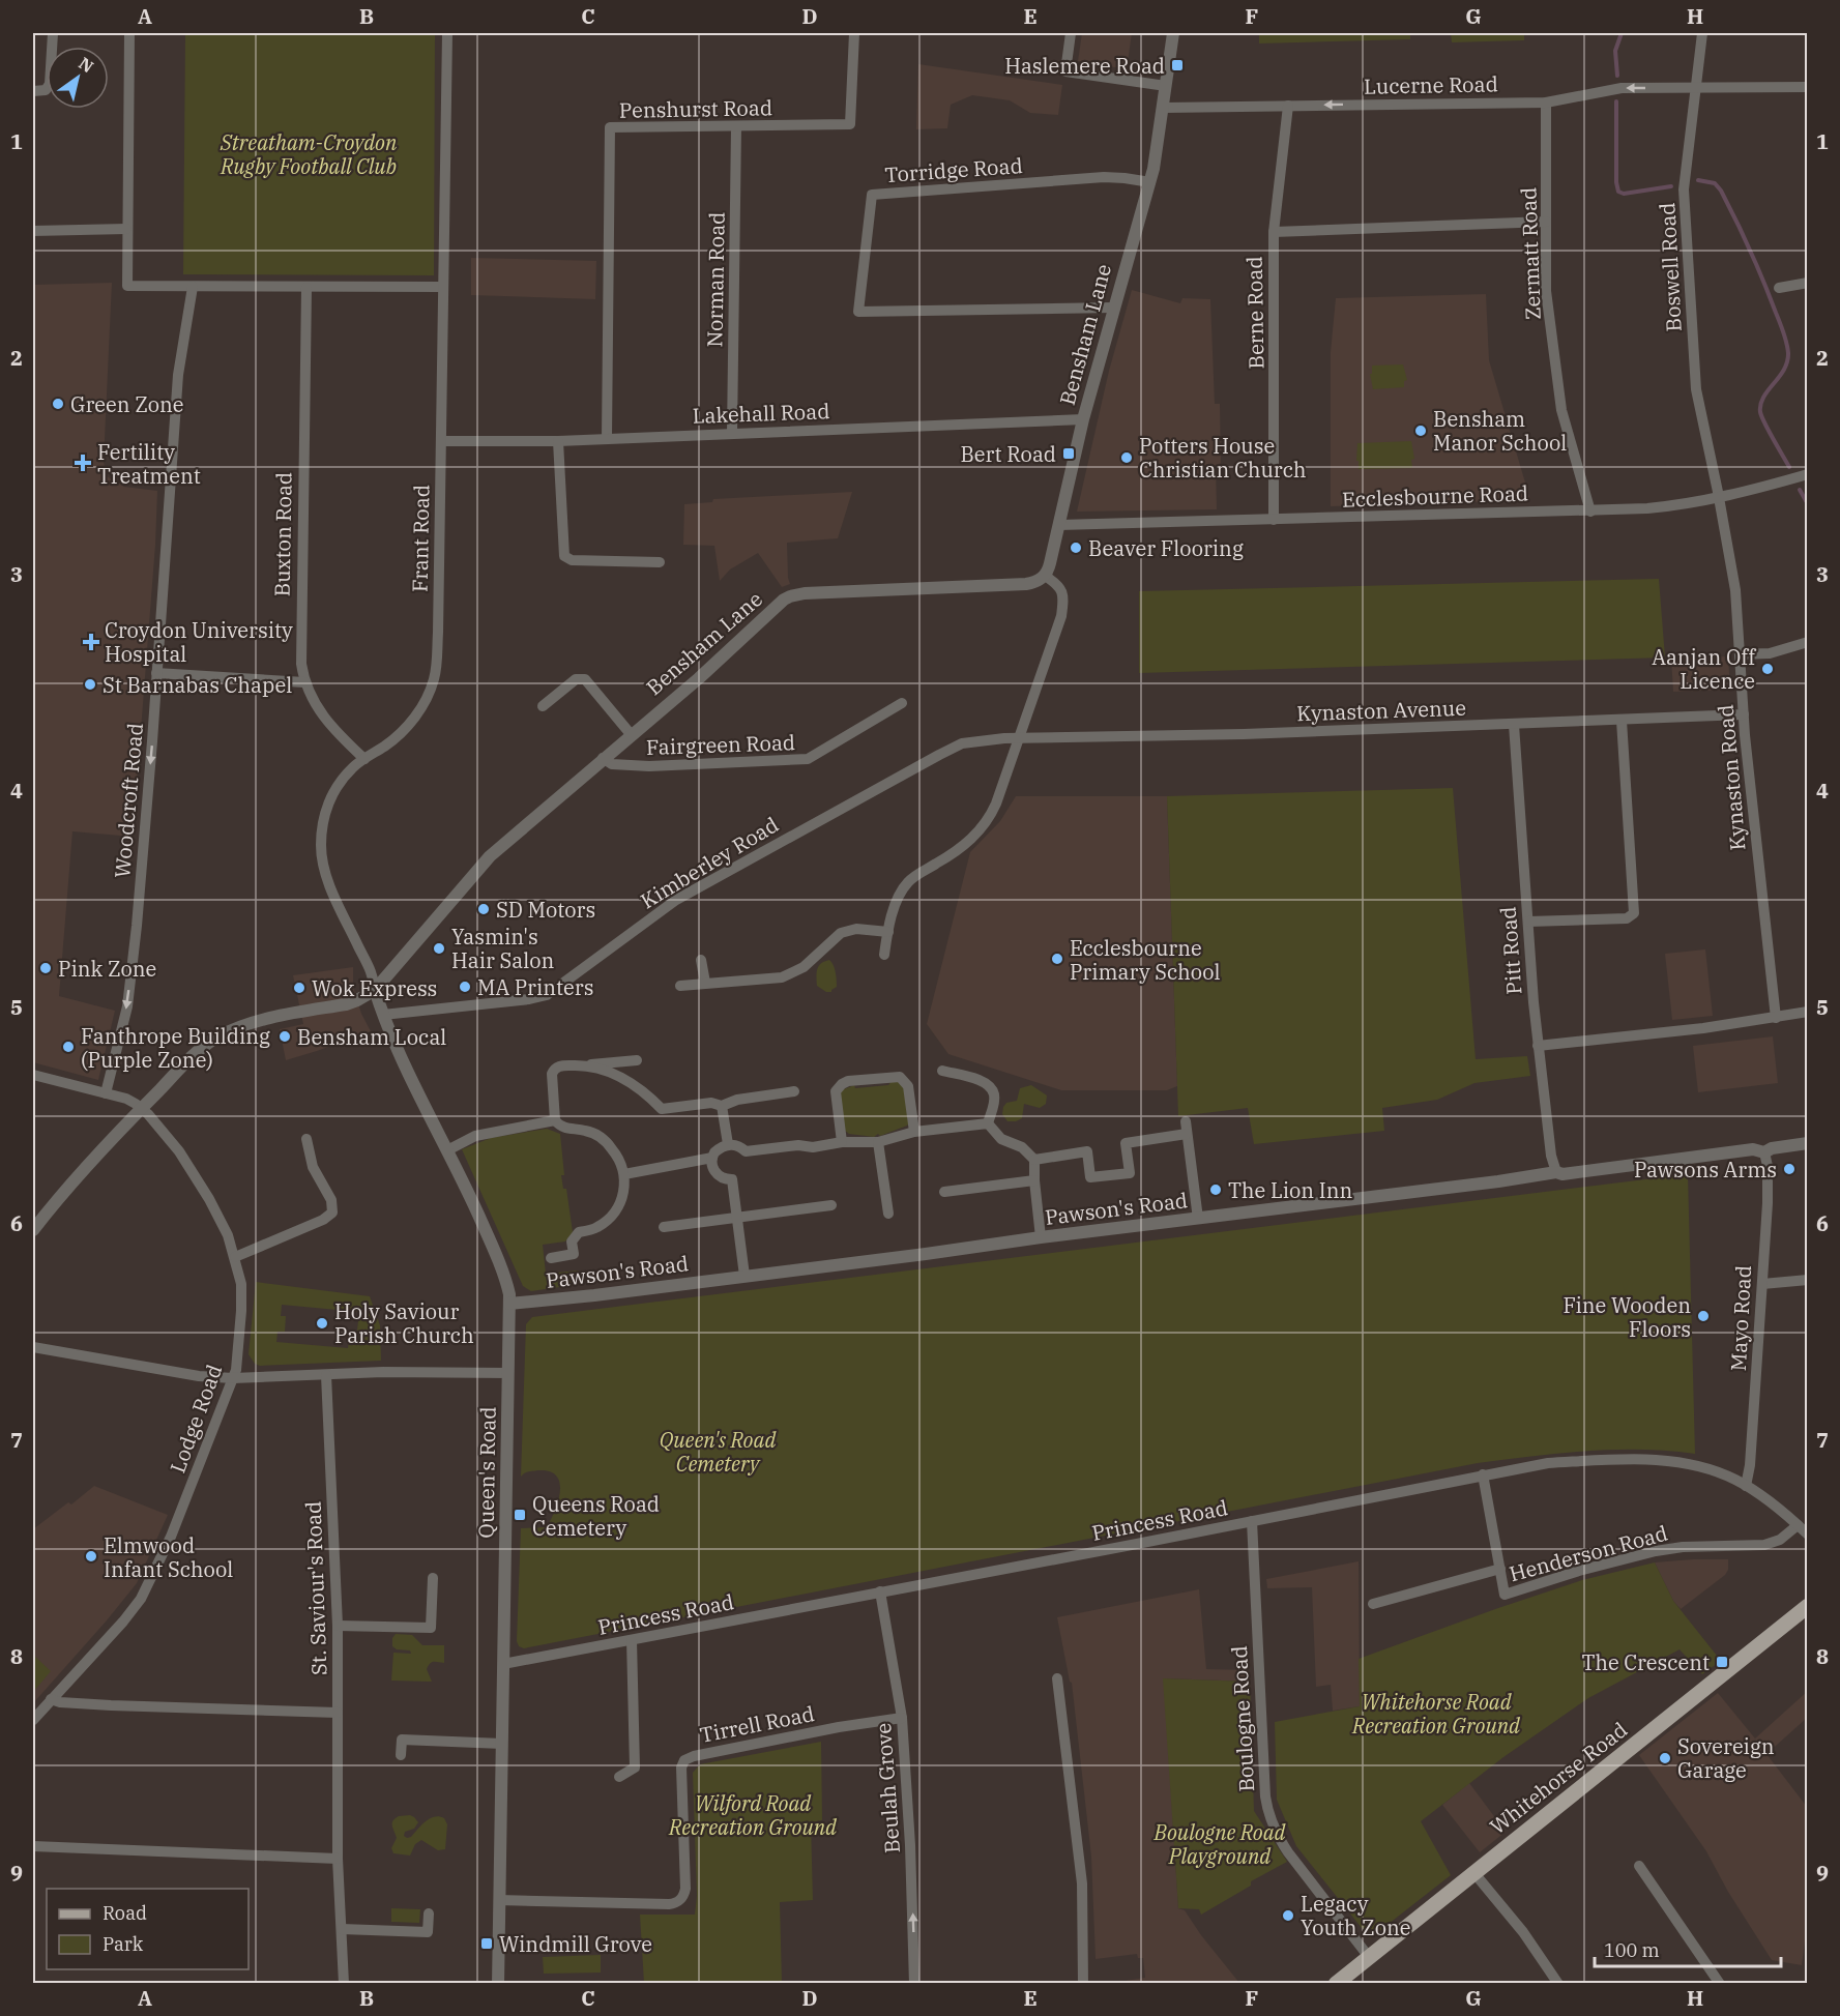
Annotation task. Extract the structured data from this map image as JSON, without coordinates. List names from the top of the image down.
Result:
{
  "streets": {
    "main road": ["Whitehorse Road"],
    "street": [
      "Lucerne Road",
      "Penshurst Road",
      "Torridge Road",
      "Zermatt Road",
      "Boswell Road",
      "Norman Road",
      "Berne Road",
      "Bensham Lane",
      "Lakehall Road",
      "Ecclesbourne Road",
      "Buxton Road",
      "Frant Road",
      "Kynaston Avenue",
      "Fairgreen Road",
      "Kynaston Road",
      "Woodcroft Road",
      "Kimberley Road",
      "Pitt Road",
      "Pawson's Road",
      "Mayo Road",
      "Lodge Road",
      "Queen's Road",
      "Princess Road",
      "Henderson Road",
      "St. Saviour's Road",
      "Boulogne Road",
      "Tirrell Road",
      "Beulah Grove"
    ]
  },
  "crossings": [
    ["Lucerne Road", "Zermatt Road"],
    ["Lucerne Road", "Boswell Road"],
    ["Lucerne Road", "Berne Road"],
    ["Lucerne Road", "Bensham Lane"],
    ["Penshurst Road", "Norman Road"],
    ["Penshurst Road", "Lakehall Road"],
    ["Torridge Road", "Bensham Lane"],
    ["Zermatt Road", "Ecclesbourne Road"],
    ["Boswell Road", "Ecclesbourne Road"],
    ["Boswell Road", "Kynaston Road"],
    ["Norman Road", "Lakehall Road"],
    ["Berne Road", "Ecclesbourne Road"],
    ["Bensham Lane", "Lakehall Road"],
    ["Bensham Lane", "Ecclesbourne Road"],
    ["Bensham Lane", "Frant Road"],
    ["Bensham Lane", "Fairgreen Road"],
    ["Bensham Lane", "Lodge Road"],
    ["Bensham Lane", "Queen's Road"],
    ["Lakehall Road", "Frant Road"],
    ["Ecclesbourne Road", "Kynaston Road"],
    ["Buxton Road", "Frant Road"],
    ["Frant Road", "Queen's Road"],
    ["Kynaston Avenue", "Kynaston Road"],
    ["Kynaston Avenue", "Kimberley Road"],
    ["Kynaston Avenue", "Pitt Road"],
    ["Kimberley Road", "Queen's Road"],
    ["Pitt Road", "Pawson's Road"],
    ["Pawson's Road", "Mayo Road"],
    ["Pawson's Road", "Queen's Road"],
    ["Mayo Road", "Princess Road"],
    ["Queen's Road", "Princess Road"],
    ["Queen's Road", "Tirrell Road"],
    ["Princess Road", "Henderson Road"],
    ["Princess Road", "Boulogne Road"],
    ["Princess Road", "Beulah Grove"],
    ["Boulogne Road", "Whitehorse Road"],
    ["Tirrell Road", "Beulah Grove"]
  ],
  "one_way": ["Lucerne Road", "Woodcroft Road", "Beulah Grove"],
  "parks": [
    "Streatham-Croydon Rugby Football Club",
    "Queen's Road Cemetery",
    "Whitehorse Road Recreation Ground",
    "Wilford Road Recreation Ground",
    "Boulogne Road Playground"
  ],
  "places": {
    "transit": [
      "Haslemere Road",
      "Bert Road",
      "Queens Road Cemetery",
      "The Crescent",
      "Windmill Grove"
    ],
    "other": [
      "Green Zone",
      "Bensham Manor School",
      "Potters House Christian Church",
      "Beaver Flooring",
      "Aanjan Off Licence",
      "St Barnabas Chapel",
      "SD Motors",
      "Yasmin's Hair Salon",
      "Ecclesbourne Primary School",
      "Pink Zone",
      "MA Printers",
      "Wok Express",
      "Bensham Local",
      "Fanthrope Building (Purple Zone)",
      "Pawsons Arms",
      "The Lion Inn",
      "Fine Wooden Floors",
      "Holy Saviour Parish Church",
      "Elmwood Infant School",
      "Sovereign Garage",
      "Legacy Youth Zone"
    ],
    "health": ["Fertility Treatment", "Croydon University Hospital"]
  },
  "legend": ["Road", "Park"],
  "scale_bar": "100 m",
  "north": "top right",
  "grid": {
    "columns": [
      "A",
      "B",
      "C",
      "D",
      "E",
      "F",
      "G",
      "H"
    ],
    "rows": [
      "1",
      "2",
      "3",
      "4",
      "5",
      "6",
      "7",
      "8",
      "9"
    ]
  }
}
